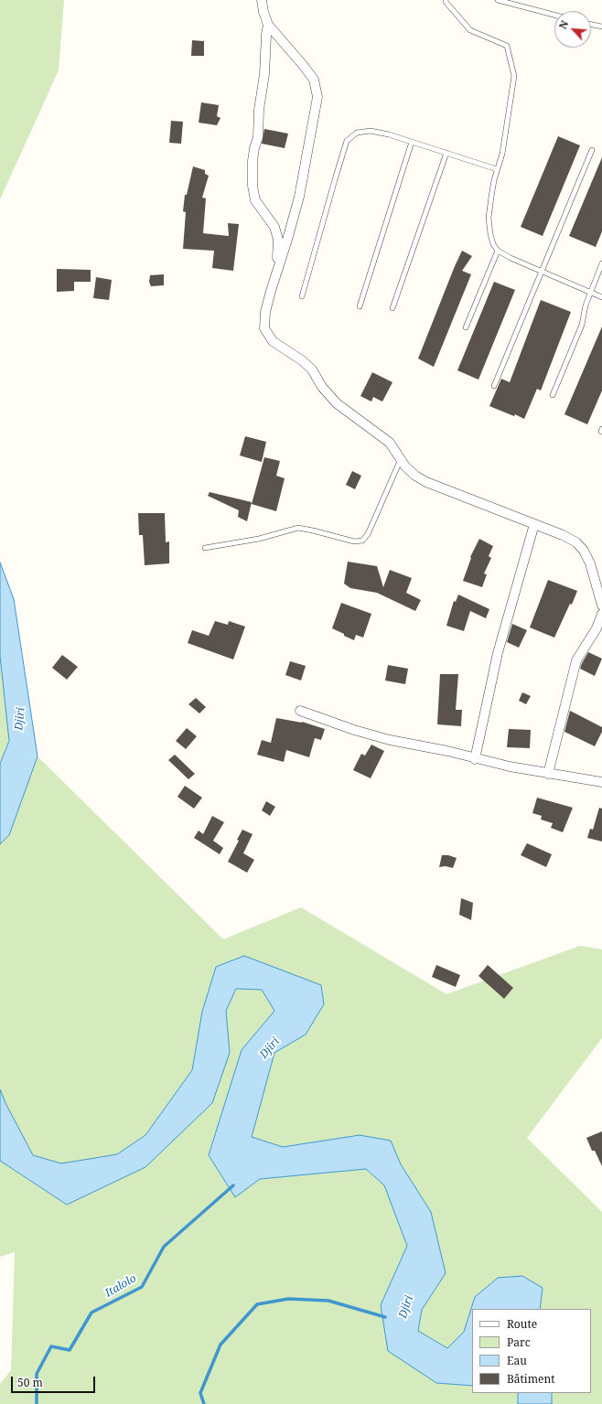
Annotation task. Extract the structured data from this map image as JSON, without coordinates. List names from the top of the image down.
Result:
{
  "water": ["Djiri", "Italolo"],
  "legend": [
    "Route",
    "Parc",
    "Eau",
    "Bâtiment"
  ],
  "scale_bar": "50 m",
  "north": "top left"
}
